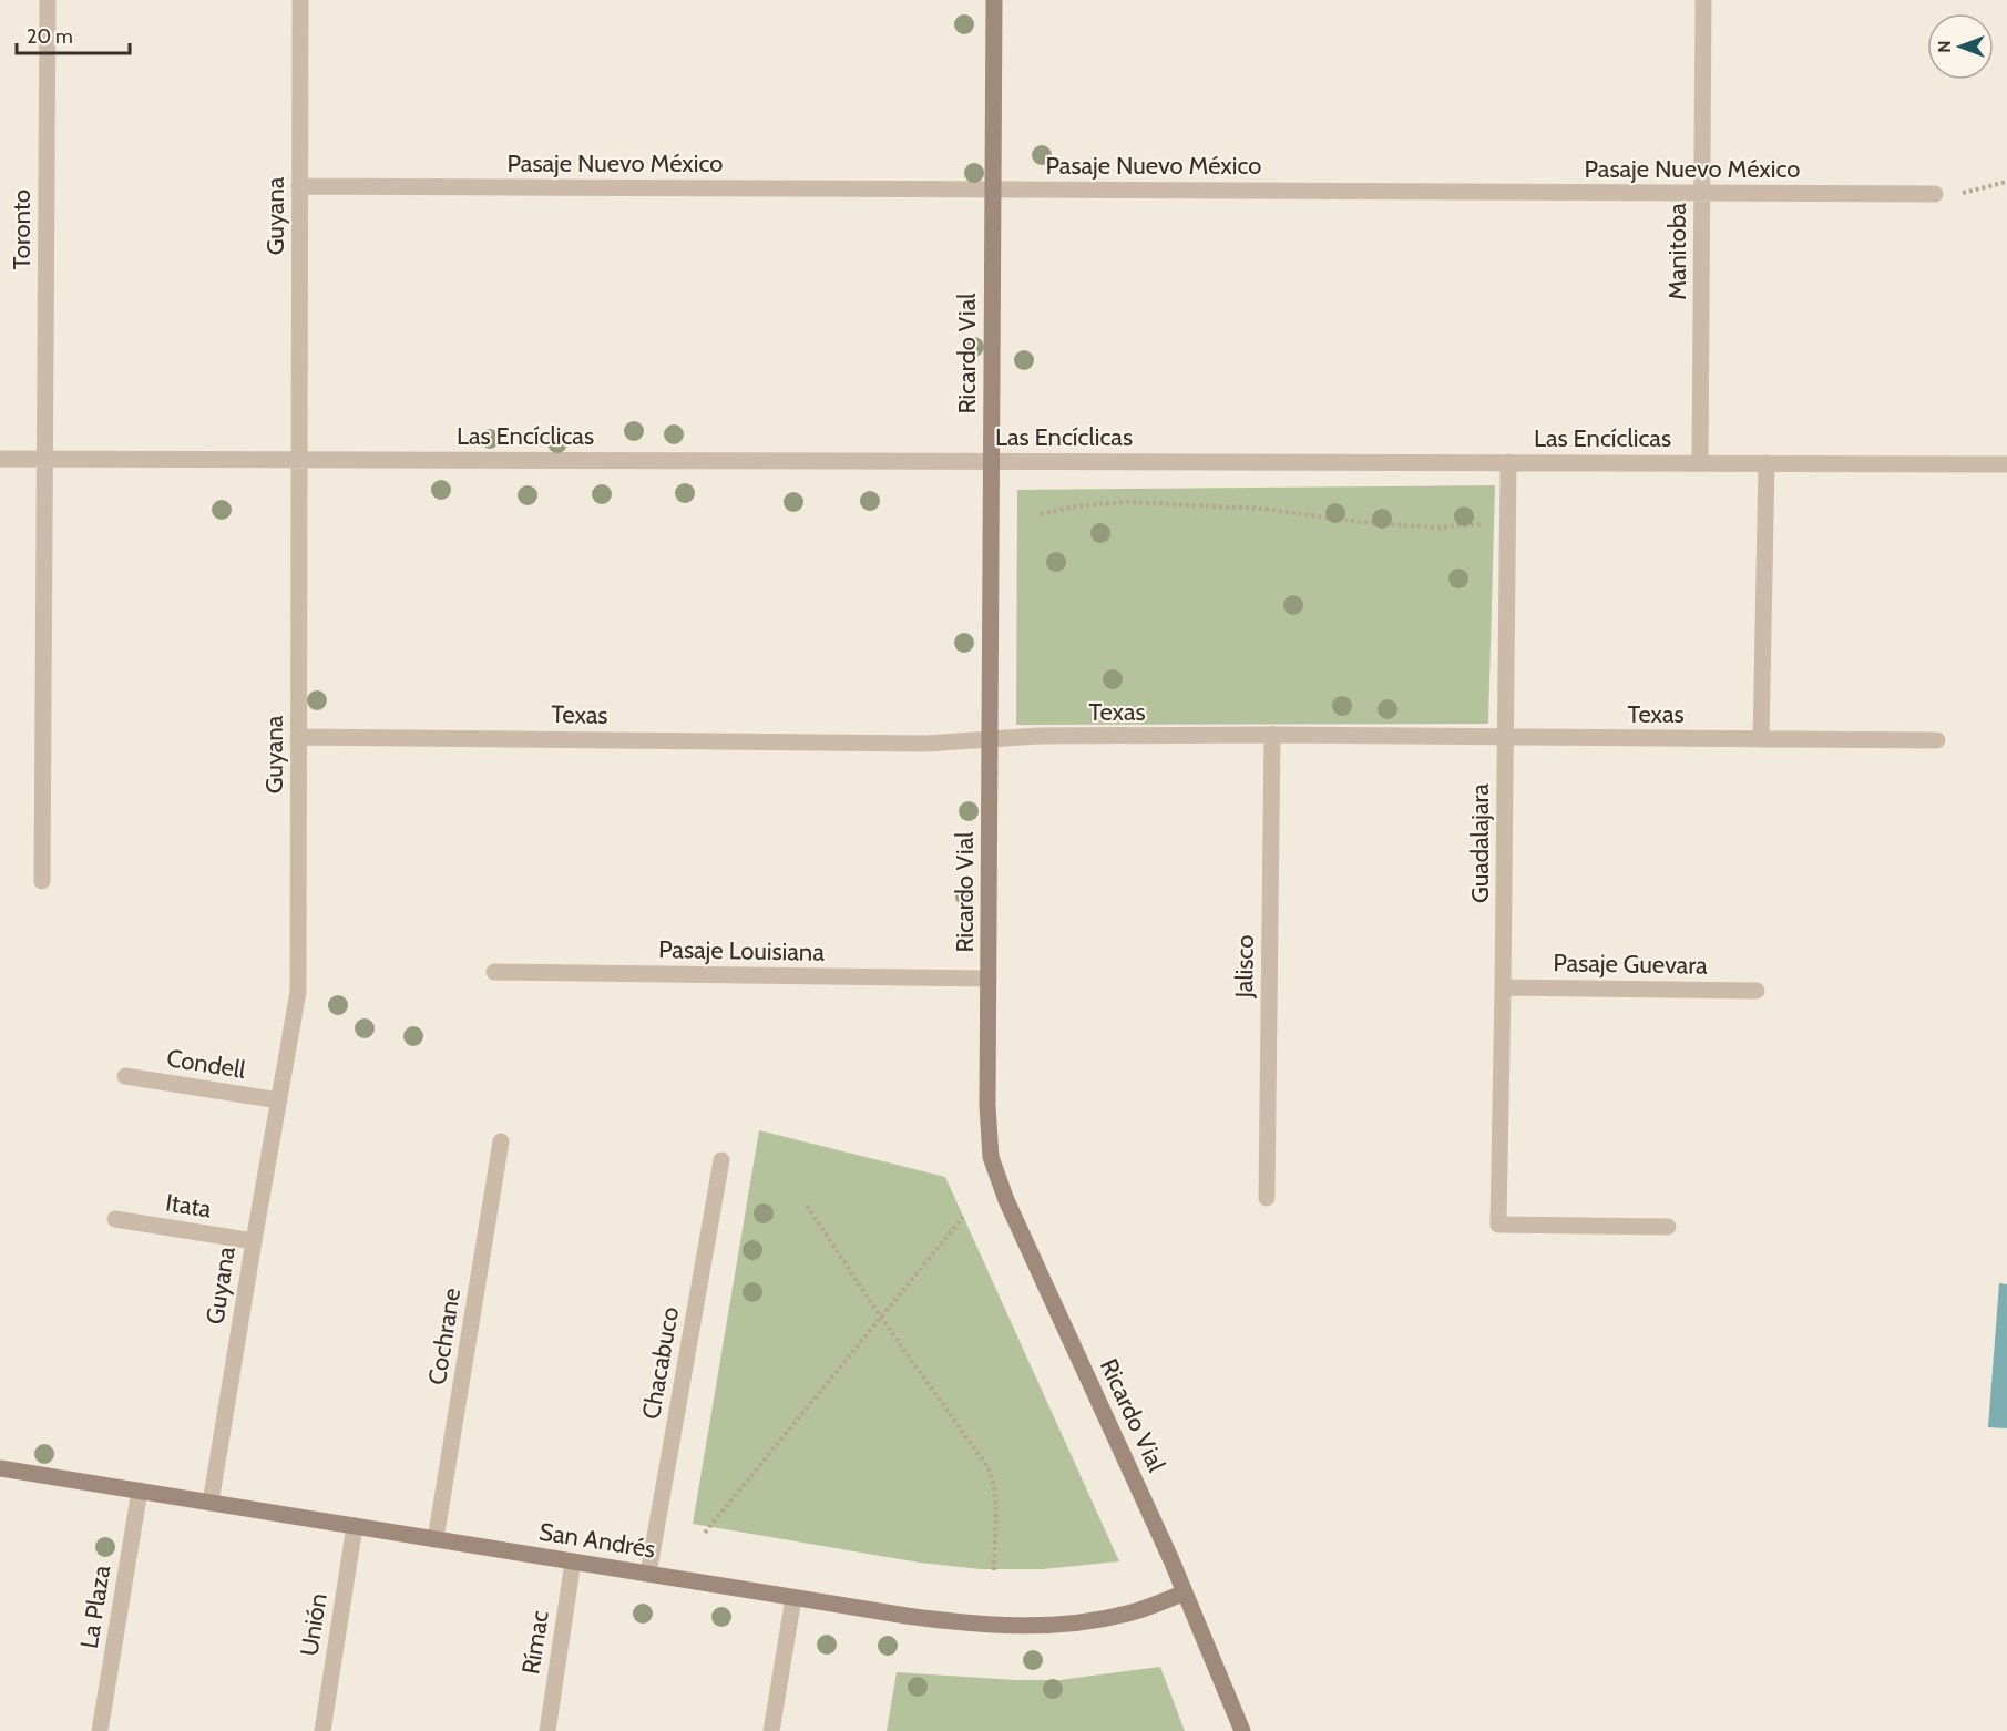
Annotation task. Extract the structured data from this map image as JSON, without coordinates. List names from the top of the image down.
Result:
{
  "streets": {
    "street": [
      "Pasaje Nuevo México",
      "Guyana",
      "Toronto",
      "Manitoba",
      "Ricardo Vial",
      "Las Encíclicas",
      "Texas",
      "Guadalajara",
      "Pasaje Louisiana",
      "Pasaje Guevara",
      "Jalisco",
      "Condell",
      "Itata",
      "Cochrane",
      "Chacabuco",
      "San Andrés",
      "La Plaza",
      "Unión",
      "Rímac"
    ]
  },
  "crossings": [
    ["Pasaje Nuevo México", "Guyana"],
    ["Pasaje Nuevo México", "Manitoba"],
    ["Pasaje Nuevo México", "Ricardo Vial"],
    ["Guyana", "Las Encíclicas"],
    ["Guyana", "Texas"],
    ["Guyana", "Condell"],
    ["Guyana", "Itata"],
    ["Guyana", "San Andrés"],
    ["Toronto", "Las Encíclicas"],
    ["Manitoba", "Las Encíclicas"],
    ["Ricardo Vial", "Las Encíclicas"],
    ["Ricardo Vial", "Texas"],
    ["Ricardo Vial", "Pasaje Louisiana"],
    ["Ricardo Vial", "San Andrés"],
    ["Las Encíclicas", "Guadalajara"],
    ["Texas", "Guadalajara"],
    ["Texas", "Jalisco"],
    ["Guadalajara", "Pasaje Guevara"],
    ["Cochrane", "San Andrés"],
    ["Chacabuco", "San Andrés"],
    ["San Andrés", "La Plaza"],
    ["San Andrés", "Unión"],
    ["San Andrés", "Rímac"]
  ],
  "scale_bar": "20 m",
  "north": "left"
}
